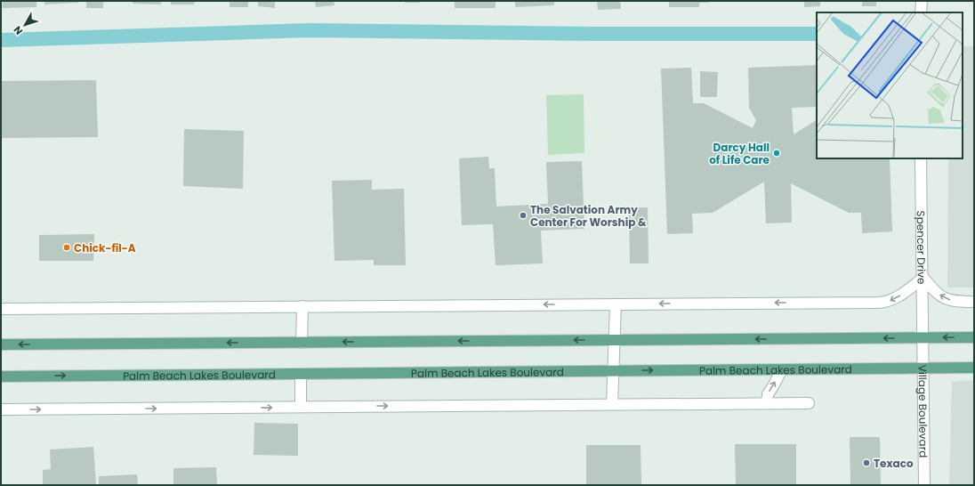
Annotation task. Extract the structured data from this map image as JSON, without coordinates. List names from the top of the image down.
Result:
{
  "streets": {
    "main road": ["Palm Beach Lakes Boulevard"],
    "street": ["Spencer Drive", "Village Boulevard"]
  },
  "crossings": [
    ["Spencer Drive", "Village Boulevard"],
    ["Palm Beach Lakes Boulevard", "Village Boulevard"]
  ],
  "places": [
    "Darcy Hall of Life Care",
    "The Salvation Army Center For Worship &",
    "Chick-fil-A",
    "Texaco"
  ],
  "north": "bottom left"
}
